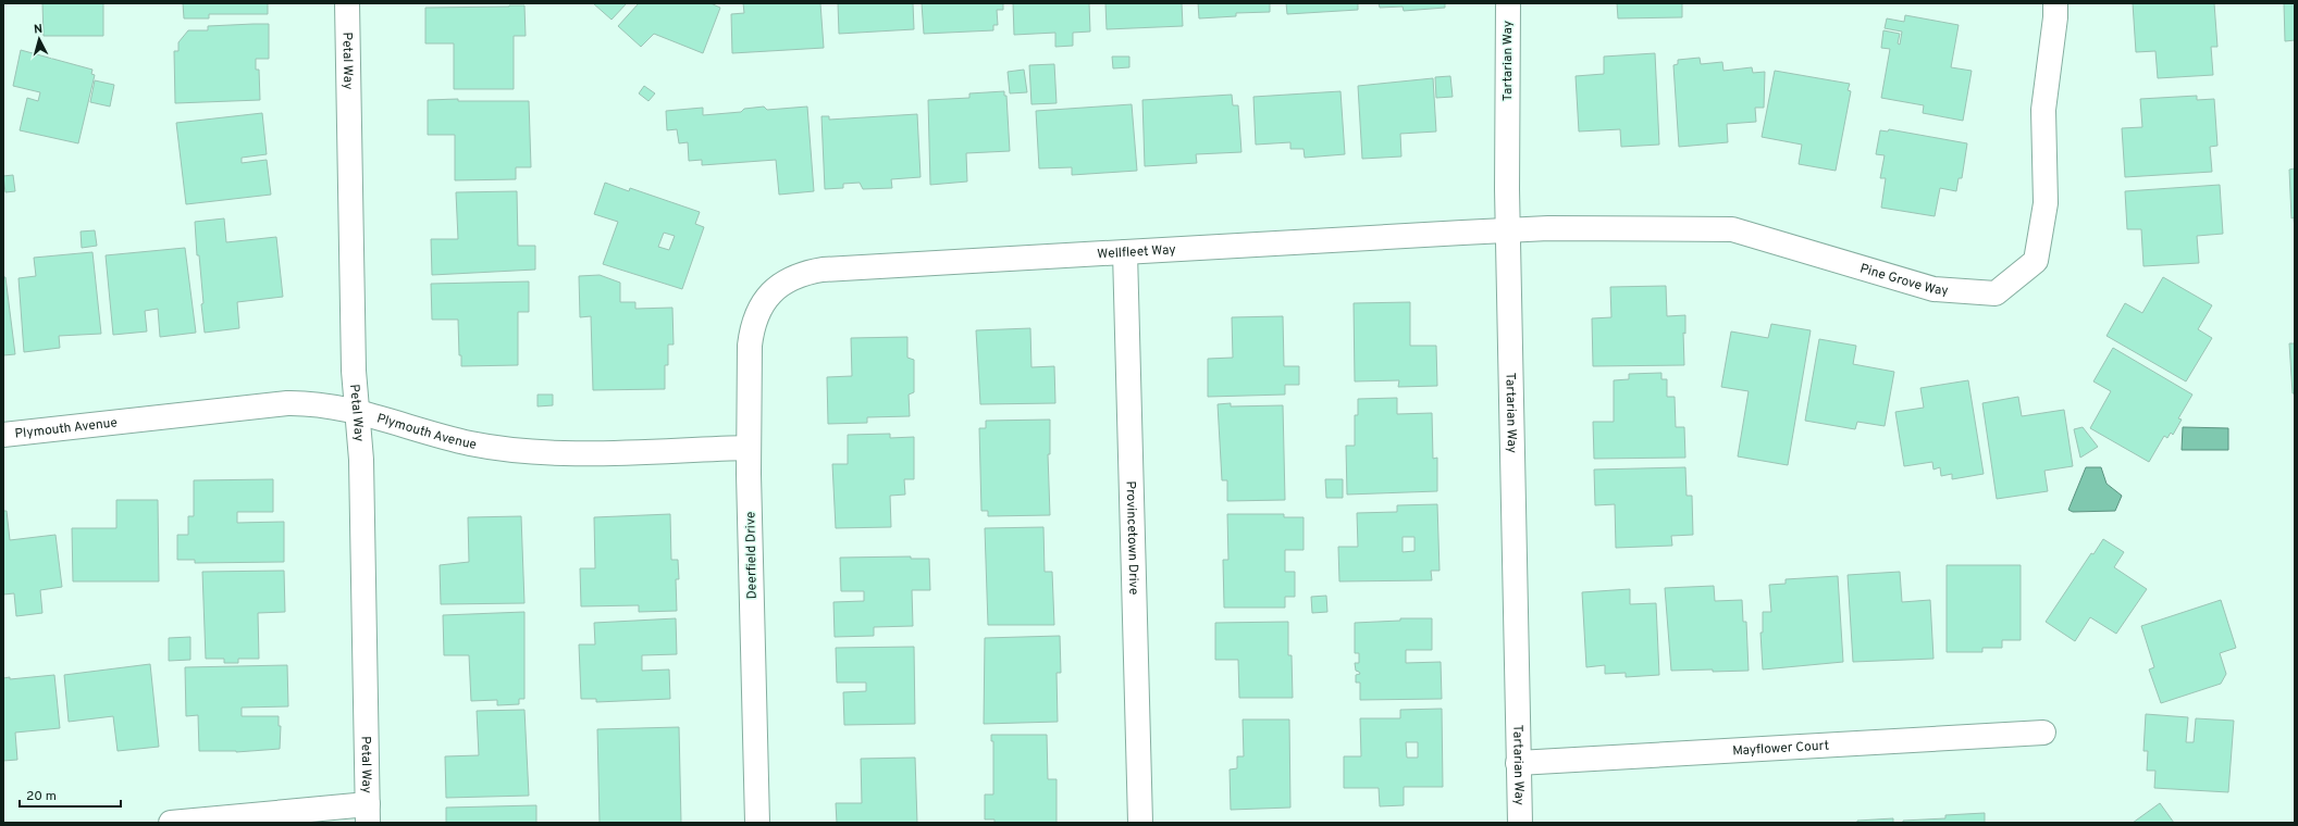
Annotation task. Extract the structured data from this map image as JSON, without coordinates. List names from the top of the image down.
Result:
{
  "streets": {
    "street": [
      "Petal Way",
      "Tartarian Way",
      "Wellfleet Way",
      "Pine Grove Way",
      "Plymouth Avenue",
      "Provincetown Drive",
      "Deerfield Drive",
      "Mayflower Court"
    ]
  },
  "crossings": [
    ["Petal Way", "Plymouth Avenue"],
    ["Tartarian Way", "Wellfleet Way"],
    ["Tartarian Way", "Pine Grove Way"],
    ["Tartarian Way", "Mayflower Court"],
    ["Wellfleet Way", "Pine Grove Way"],
    ["Wellfleet Way", "Provincetown Drive"],
    ["Wellfleet Way", "Deerfield Drive"],
    ["Plymouth Avenue", "Deerfield Drive"]
  ],
  "scale_bar": "20 m",
  "north": "top"
}
